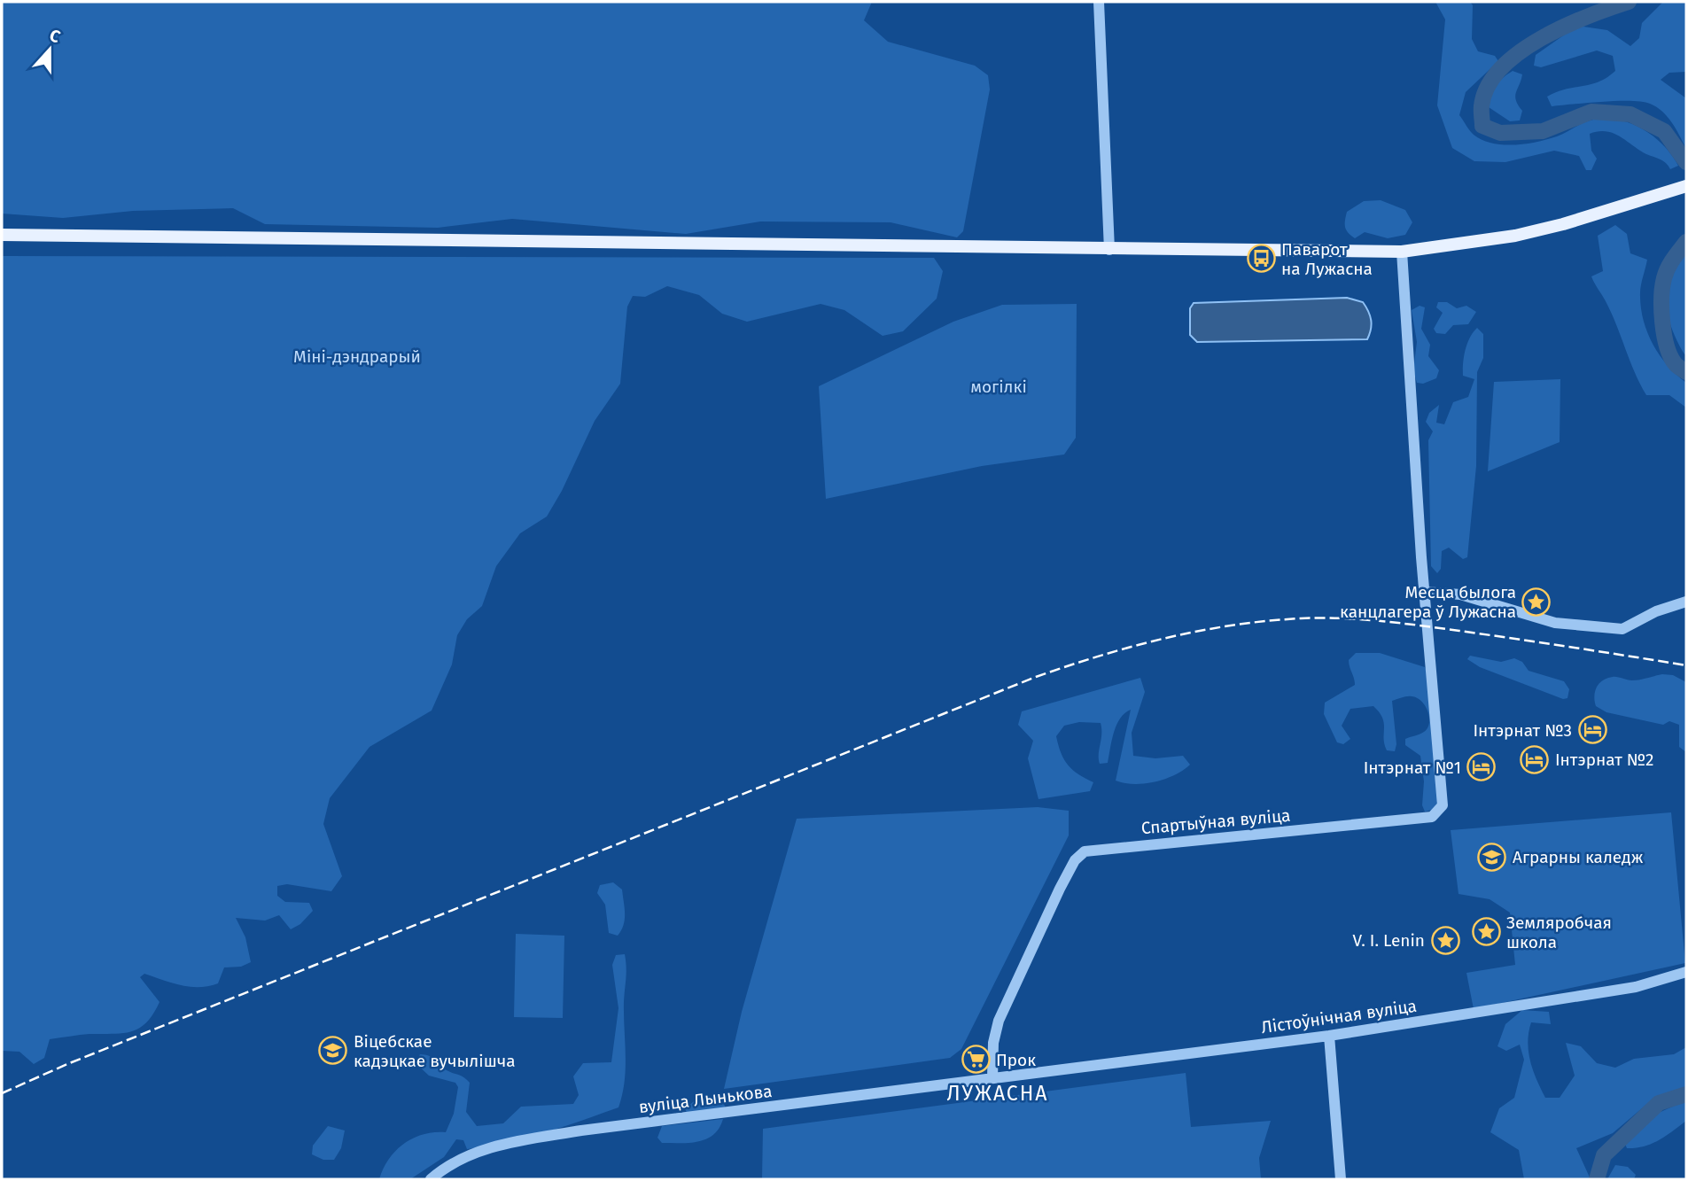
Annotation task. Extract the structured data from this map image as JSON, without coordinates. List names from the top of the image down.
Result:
{
  "streets": {
    "street": ["Спартыўная вуліца", "Лістоўнічная вуліца", "вуліца Лынькова"]
  },
  "crossings": [
    ["Спартыўная вуліца", "Лістоўнічная вуліца"],
    ["Спартыўная вуліца", "вуліца Лынькова"],
    ["Лістоўнічная вуліца", "вуліца Лынькова"]
  ],
  "districts": ["ЛУЖАСНА"],
  "parks": ["Міні-дэндрарый", "могілкі"],
  "places": {
    "bus stop": ["Паварот на Лужасна"],
    "place": ["Месца былога канцлагера ў Лужасна", "Земляробчая школа", "V. I. Lenin"],
    "hotel": ["Інтэрнат №3", "Інтэрнат №2", "Інтэрнат №1"],
    "school or university": ["Аграрны каледж", "Віцебскае кадэцкае вучылішча"],
    "supermarket": ["Прок"]
  },
  "north": "top"
}
